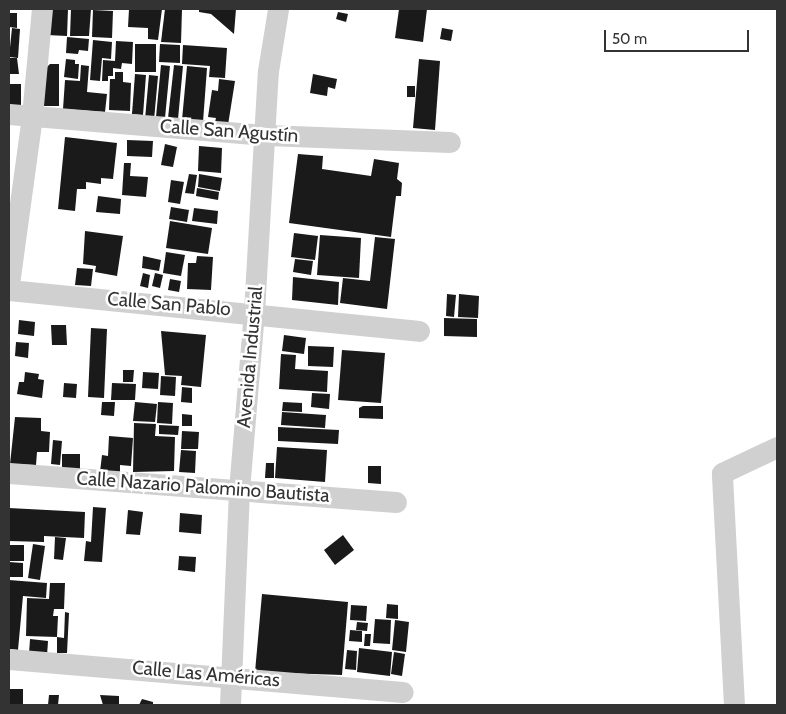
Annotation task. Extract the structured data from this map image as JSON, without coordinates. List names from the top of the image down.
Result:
{
  "streets": {
    "street": [
      "Calle San Agustín",
      "Calle San Pablo",
      "Avenida Industrial",
      "Calle Nazario Palomino Bautista",
      "Calle Las Américas"
    ]
  },
  "crossings": [
    ["Calle San Agustín", "Avenida Industrial"],
    ["Calle San Pablo", "Avenida Industrial"],
    ["Avenida Industrial", "Calle Nazario Palomino Bautista"],
    ["Avenida Industrial", "Calle Las Américas"]
  ],
  "scale_bar": "50 m"
}
